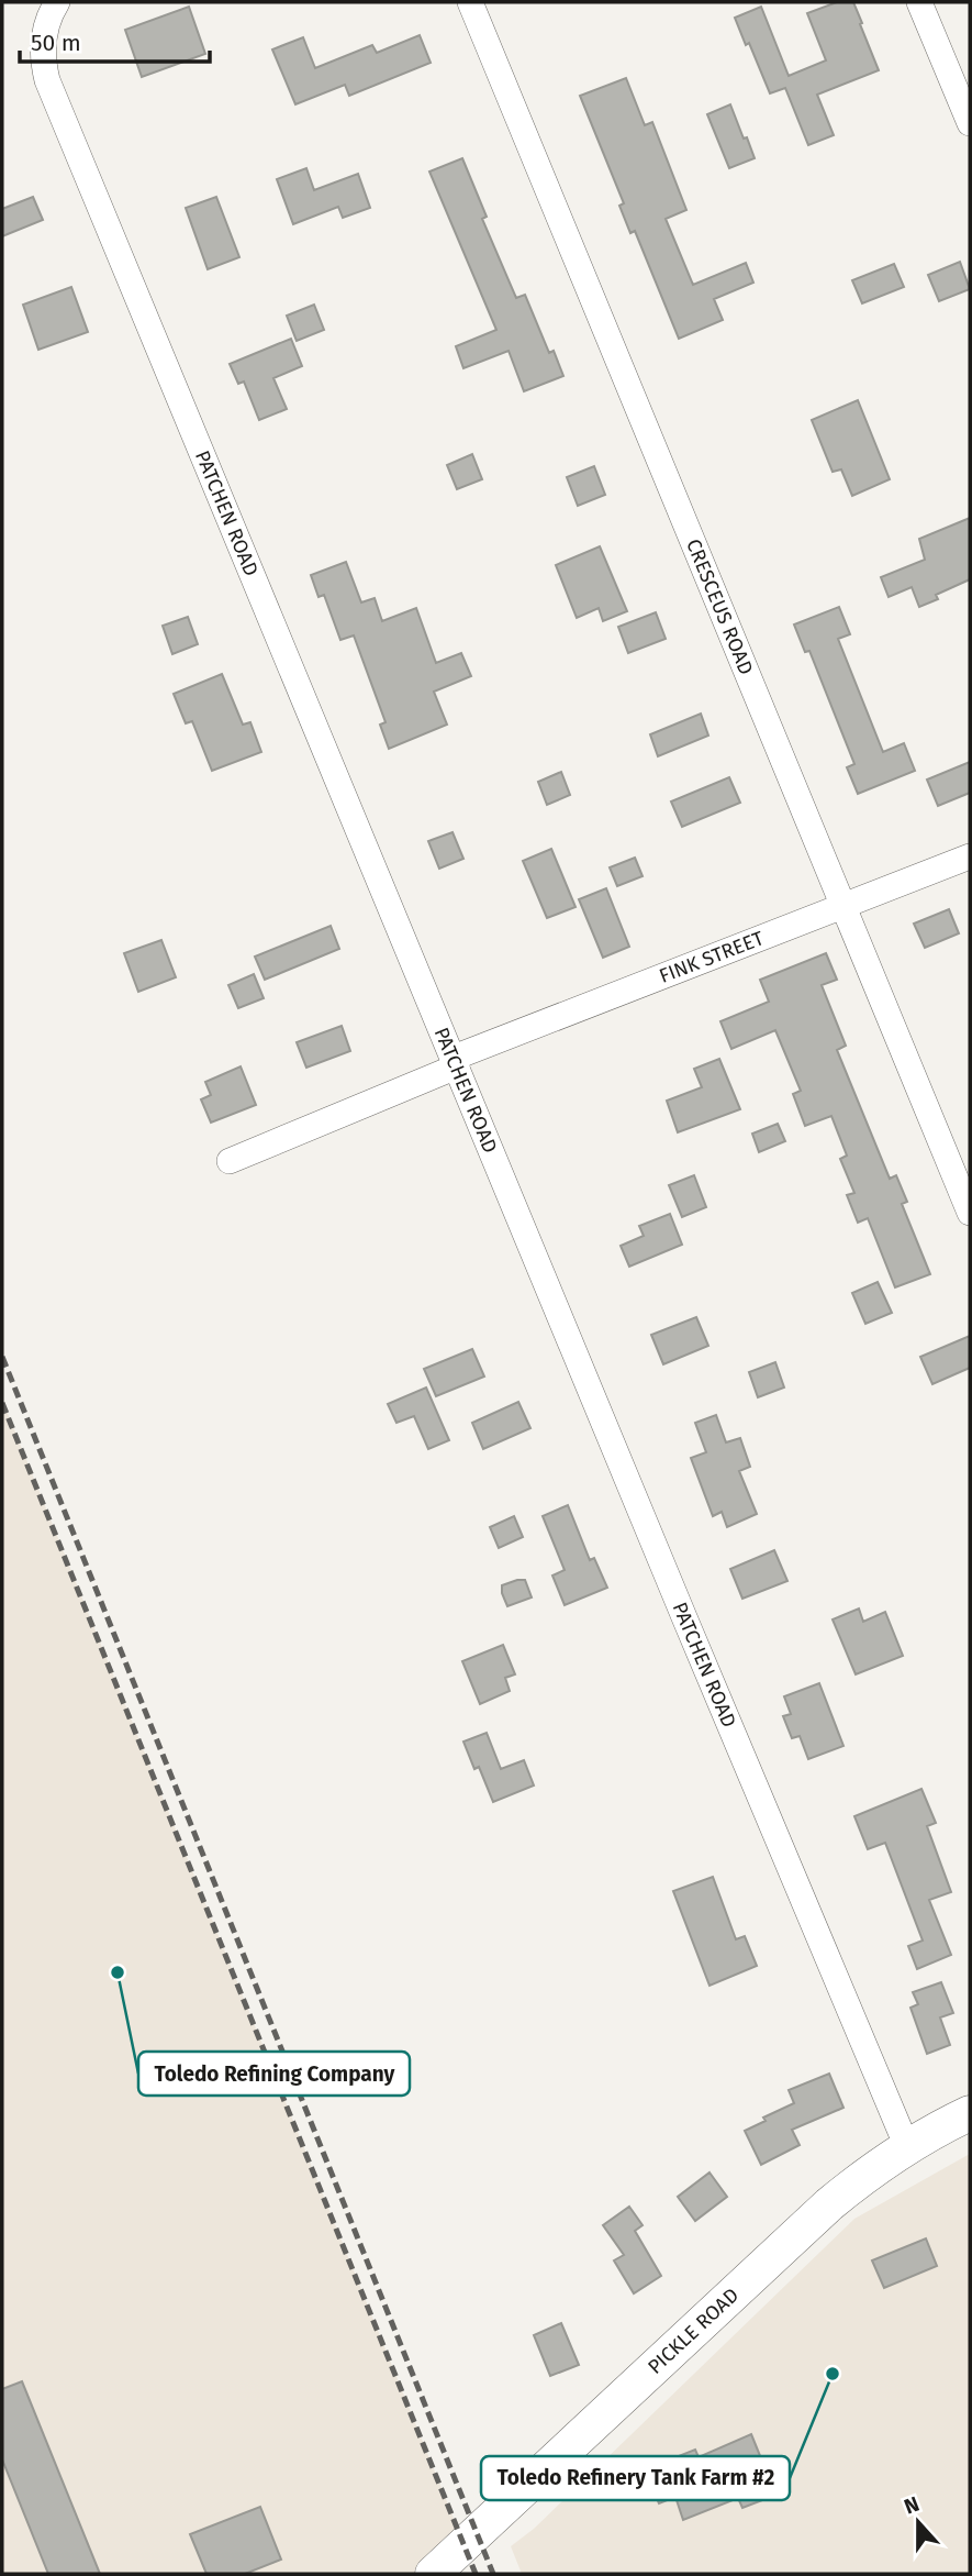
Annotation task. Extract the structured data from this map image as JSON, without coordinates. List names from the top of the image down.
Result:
{
  "streets": {
    "street": [
      "PATCHEN ROAD",
      "CRESCEUS ROAD",
      "FINK STREET",
      "PICKLE ROAD"
    ]
  },
  "crossings": [
    ["PATCHEN ROAD", "FINK STREET"],
    ["PATCHEN ROAD", "PICKLE ROAD"],
    ["CRESCEUS ROAD", "FINK STREET"]
  ],
  "places": ["Toledo Refining Company", "Toledo Refinery Tank Farm #2"],
  "scale_bar": "50 m",
  "north": "top"
}
